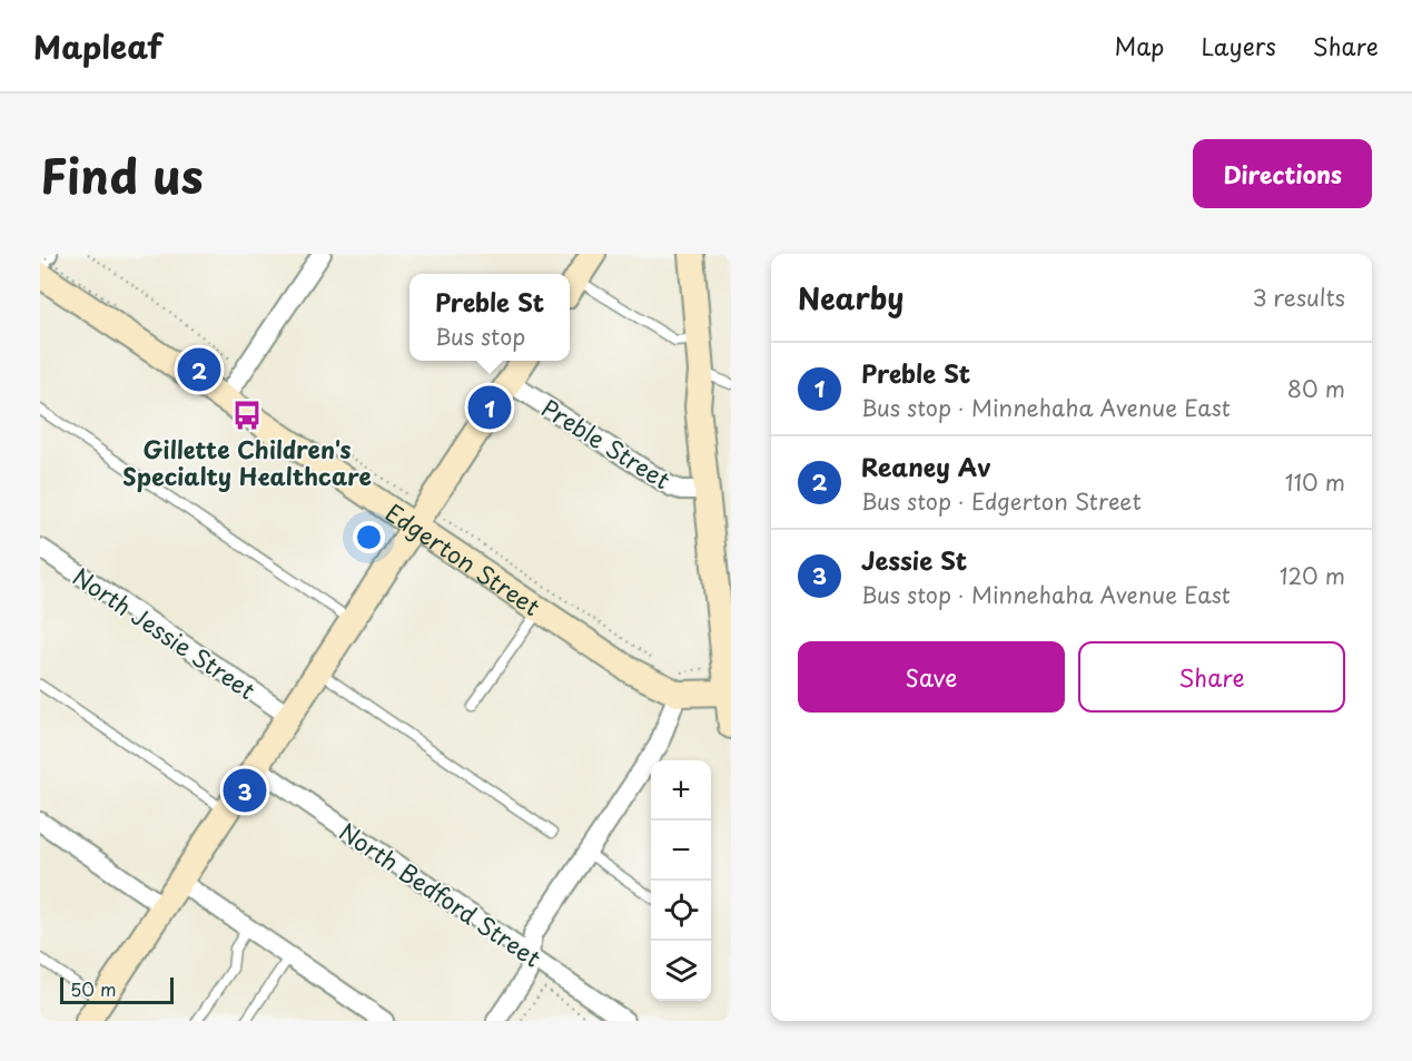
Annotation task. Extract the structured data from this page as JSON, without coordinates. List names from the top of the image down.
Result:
{
  "streets": {
    "street": [
      "Preble Street",
      "Edgerton Street",
      "North Jessie Street",
      "North Bedford Street"
    ]
  },
  "places": {
    "bus stop": ["Gillette Children's Specialty Healthcare"]
  },
  "scale_bar": "50 m",
  "page": {
    "header": "Mapleaf",
    "nav": ["Map", "Layers", "Share"],
    "title": "Find us",
    "buttons": [
      "Directions",
      ["Save", "Share"]
    ],
    "heading": ["Nearby", "3 results"],
    "popup": ["Preble St", "Bus stop"],
    "list": [
      {
        "mark": "1",
        "name": "Preble St",
        "note": "Bus stop · Minnehaha Avenue East",
        "value": "80 m"
      },
      {
        "mark": "2",
        "name": "Reaney Av",
        "note": "Bus stop · Edgerton Street",
        "value": "110 m"
      },
      {
        "mark": "3",
        "name": "Jessie St",
        "note": "Bus stop · Minnehaha Avenue East",
        "value": "120 m"
      }
    ],
    "pins": ["2", "1", "3"],
    "map_buttons": ["+", "−"],
    "scale": "50 m"
  }
}
